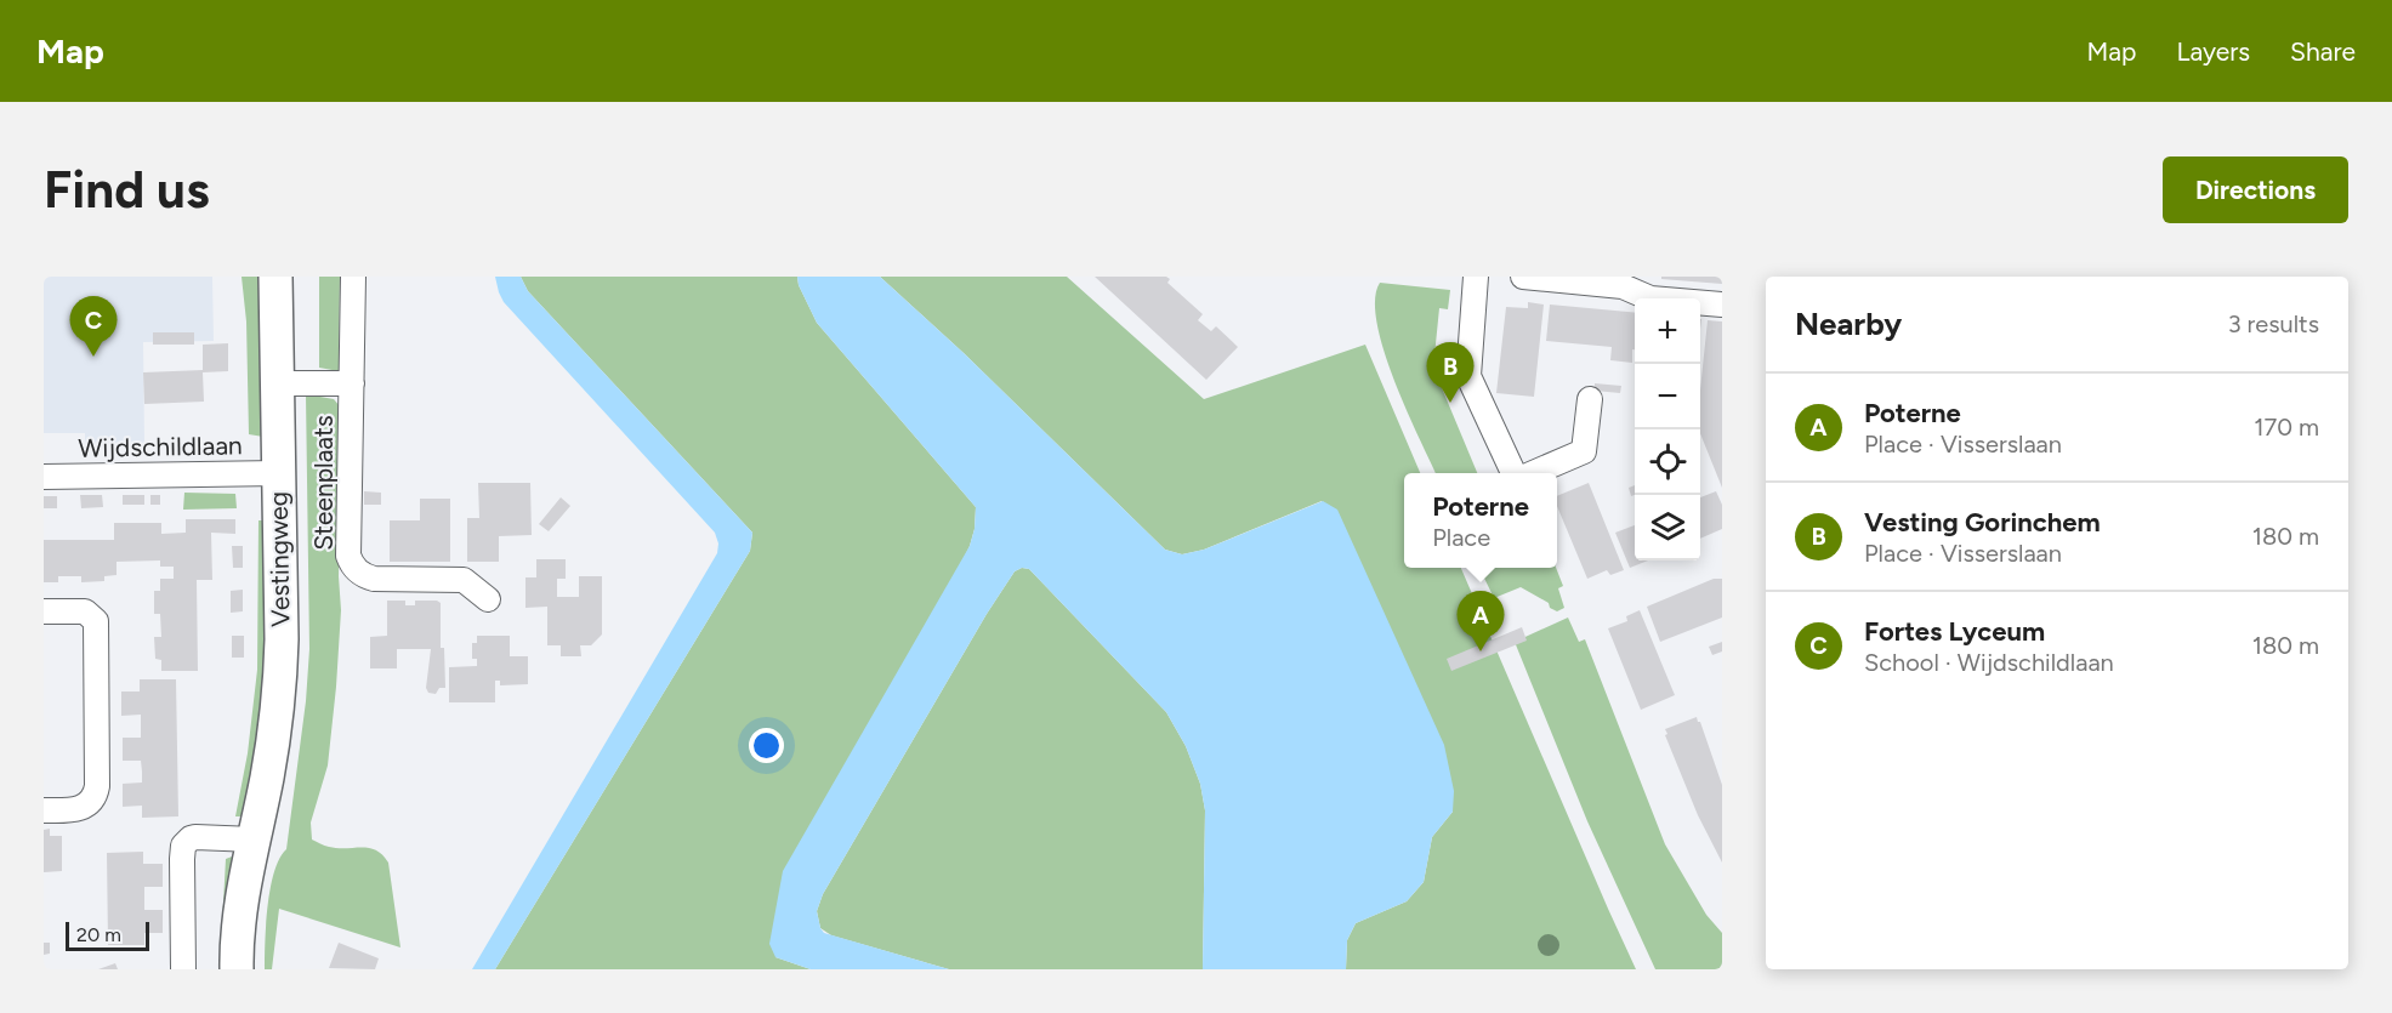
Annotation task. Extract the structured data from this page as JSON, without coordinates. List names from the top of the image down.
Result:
{
  "streets": {
    "street": ["Wijdschildlaan", "Steenplaats", "Vestingweg"]
  },
  "crossings": [
    ["Wijdschildlaan", "Vestingweg"]
  ],
  "scale_bar": "20 m",
  "page": {
    "header": "Map",
    "nav": ["Map", "Layers", "Share"],
    "buttons": "Directions",
    "title": "Find us",
    "heading": ["Nearby", "3 results"],
    "pins": ["C", "B", "A"],
    "map_buttons": ["+", "−"],
    "list": [
      {
        "mark": "A",
        "name": "Poterne",
        "note": "Place · Visserslaan",
        "value": "170 m"
      },
      {
        "mark": "B",
        "name": "Vesting Gorinchem",
        "note": "Place · Visserslaan",
        "value": "180 m"
      },
      {
        "mark": "C",
        "name": "Fortes Lyceum",
        "note": "School · Wijdschildlaan",
        "value": "180 m"
      }
    ],
    "popup": ["Poterne", "Place"],
    "scale": "20 m"
  }
}
